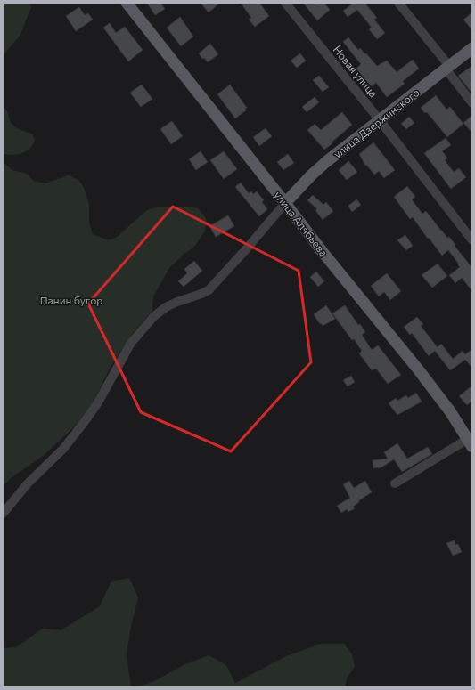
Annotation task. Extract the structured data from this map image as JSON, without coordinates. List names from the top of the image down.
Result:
{
  "streets": {
    "main road": ["улица Дзержинского", "улица Алябьева"],
    "street": ["Новая улица"]
  },
  "crossings": [
    ["Новая улица", "улица Дзержинского"],
    ["улица Дзержинского", "улица Алябьева"]
  ],
  "parks": ["Панин бугор"]
}
